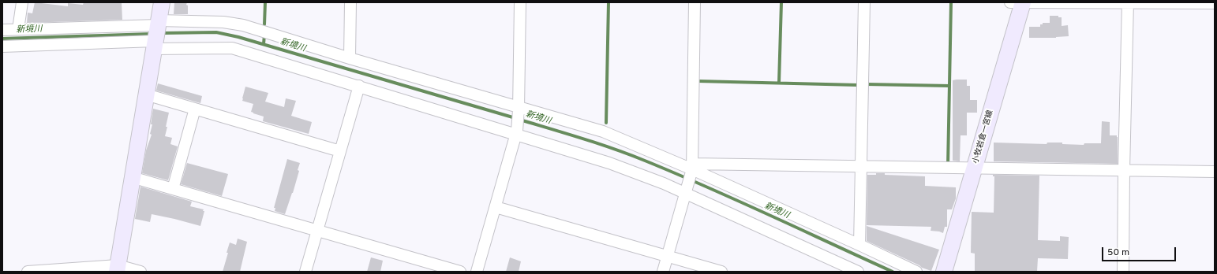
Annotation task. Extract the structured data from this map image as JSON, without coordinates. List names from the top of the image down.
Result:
{
  "streets": {
    "main road": ["小牧岩倉一宮線"]
  },
  "water": ["新境川"],
  "scale_bar": "50 m"
}
